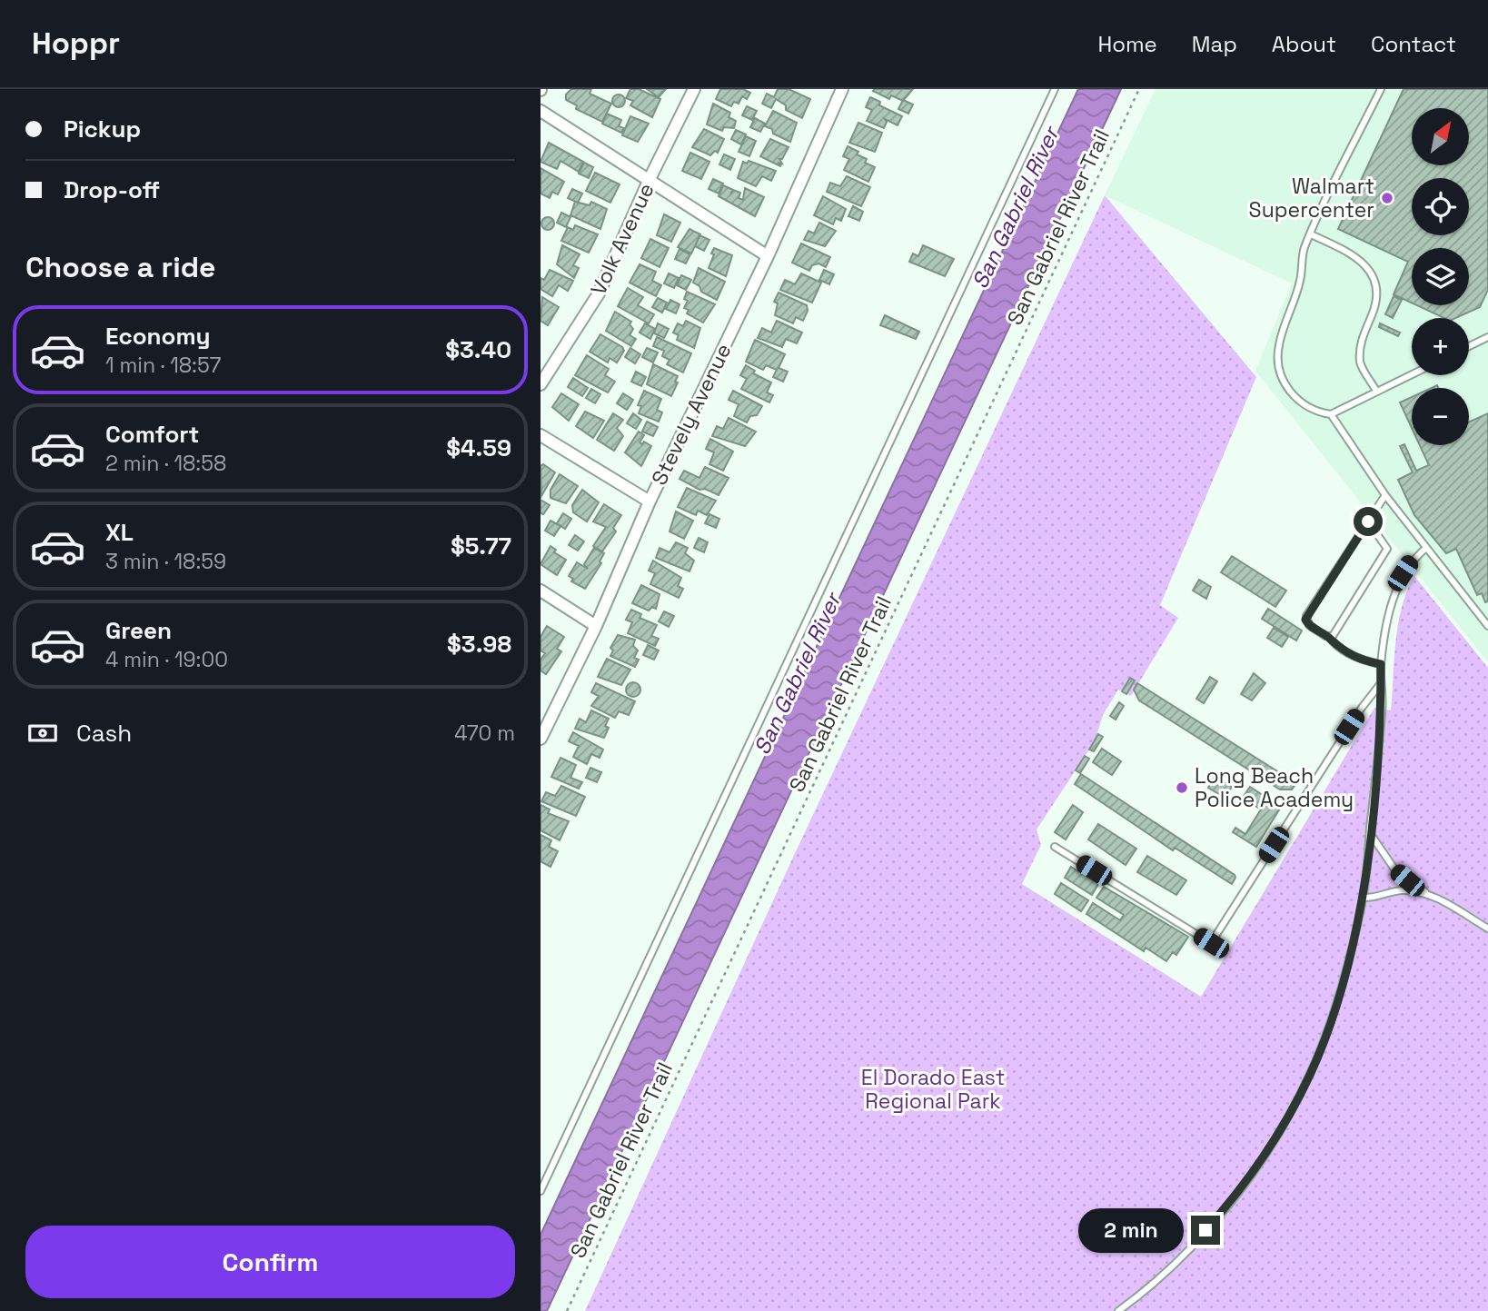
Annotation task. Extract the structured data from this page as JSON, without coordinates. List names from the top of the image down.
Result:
{
  "streets": {
    "street": ["Volk Avenue", "Stevely Avenue"],
    "path": ["San Gabriel River Trail"]
  },
  "water": ["San Gabriel River"],
  "parks": ["El Dorado East Regional Park"],
  "places": ["Walmart Supercenter", "Long Beach Police Academy"],
  "north": "top right",
  "page": {
    "header": "Hoppr",
    "nav": [
      "Home",
      "Map",
      "About",
      "Contact"
    ],
    "banner": ["Pickup", "Drop-off"],
    "map_buttons": ["+", "−"],
    "heading": "Choose a ride",
    "list": [
      {
        "name": "Economy",
        "note": "1 min · 18:57",
        "value": "$3.40"
      },
      {
        "name": "Comfort",
        "note": "2 min · 18:58",
        "value": "$4.59"
      },
      {
        "name": "XL",
        "note": "3 min · 18:59",
        "value": "$5.77"
      },
      {
        "name": "Green",
        "note": "4 min · 19:00",
        "value": "$3.98"
      }
    ],
    "pay": ["Cash", "470 m"],
    "bubble": "2 min",
    "buttons": "Confirm"
  }
}
